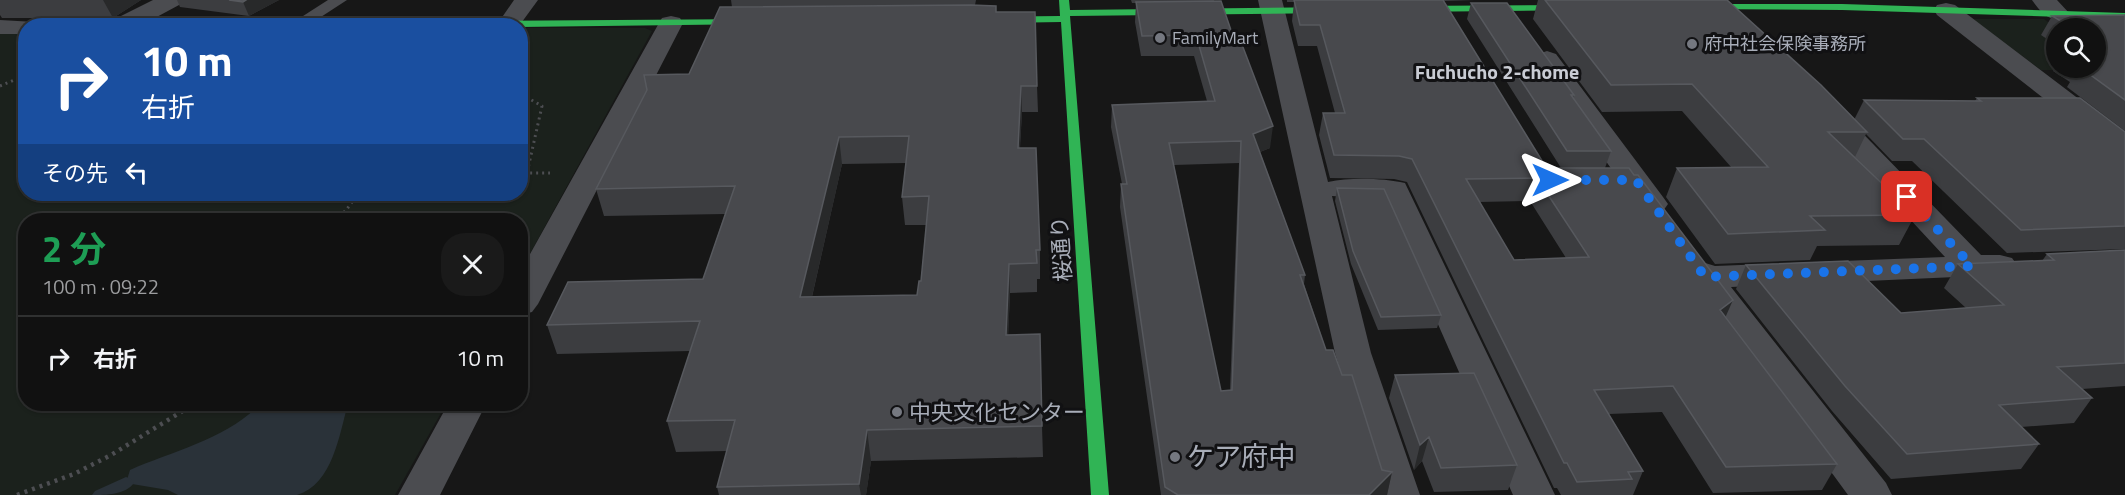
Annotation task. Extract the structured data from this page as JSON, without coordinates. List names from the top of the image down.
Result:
{
  "streets": {
    "street": ["桜通り"]
  },
  "districts": ["Fuchucho 2-chome"],
  "places": [
    "FamilyMart",
    "府中社会保険事務所",
    "中央文化センター",
    "ケア府中"
  ],
  "page": {
    "turn": ["10 m", "右折"],
    "then": "その先",
    "heading": ["2 分", "100 m · 09:22"],
    "list": [
      {
        "name": "右折",
        "value": "10 m"
      }
    ]
  }
}
